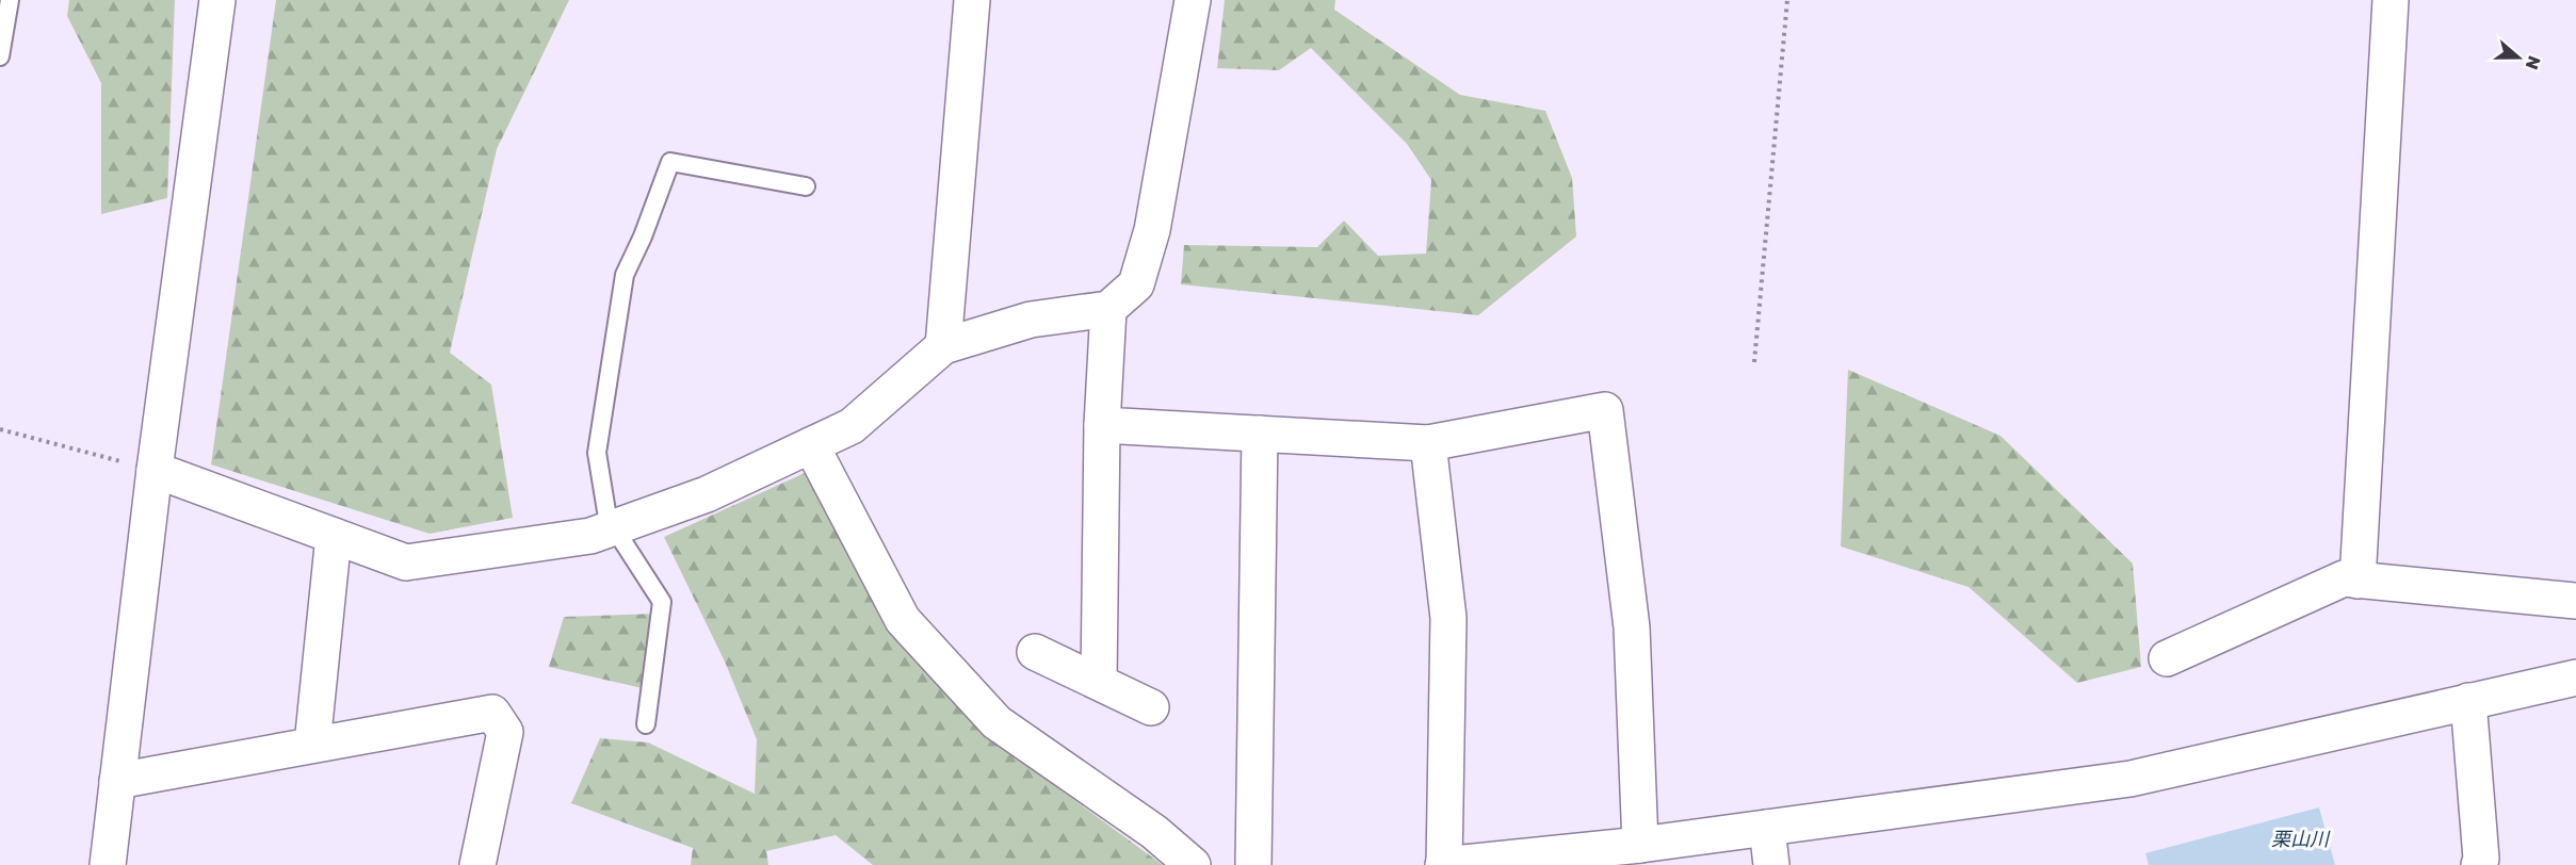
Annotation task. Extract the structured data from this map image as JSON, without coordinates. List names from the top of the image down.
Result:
{
  "water": ["栗山川"],
  "north": "right"
}
